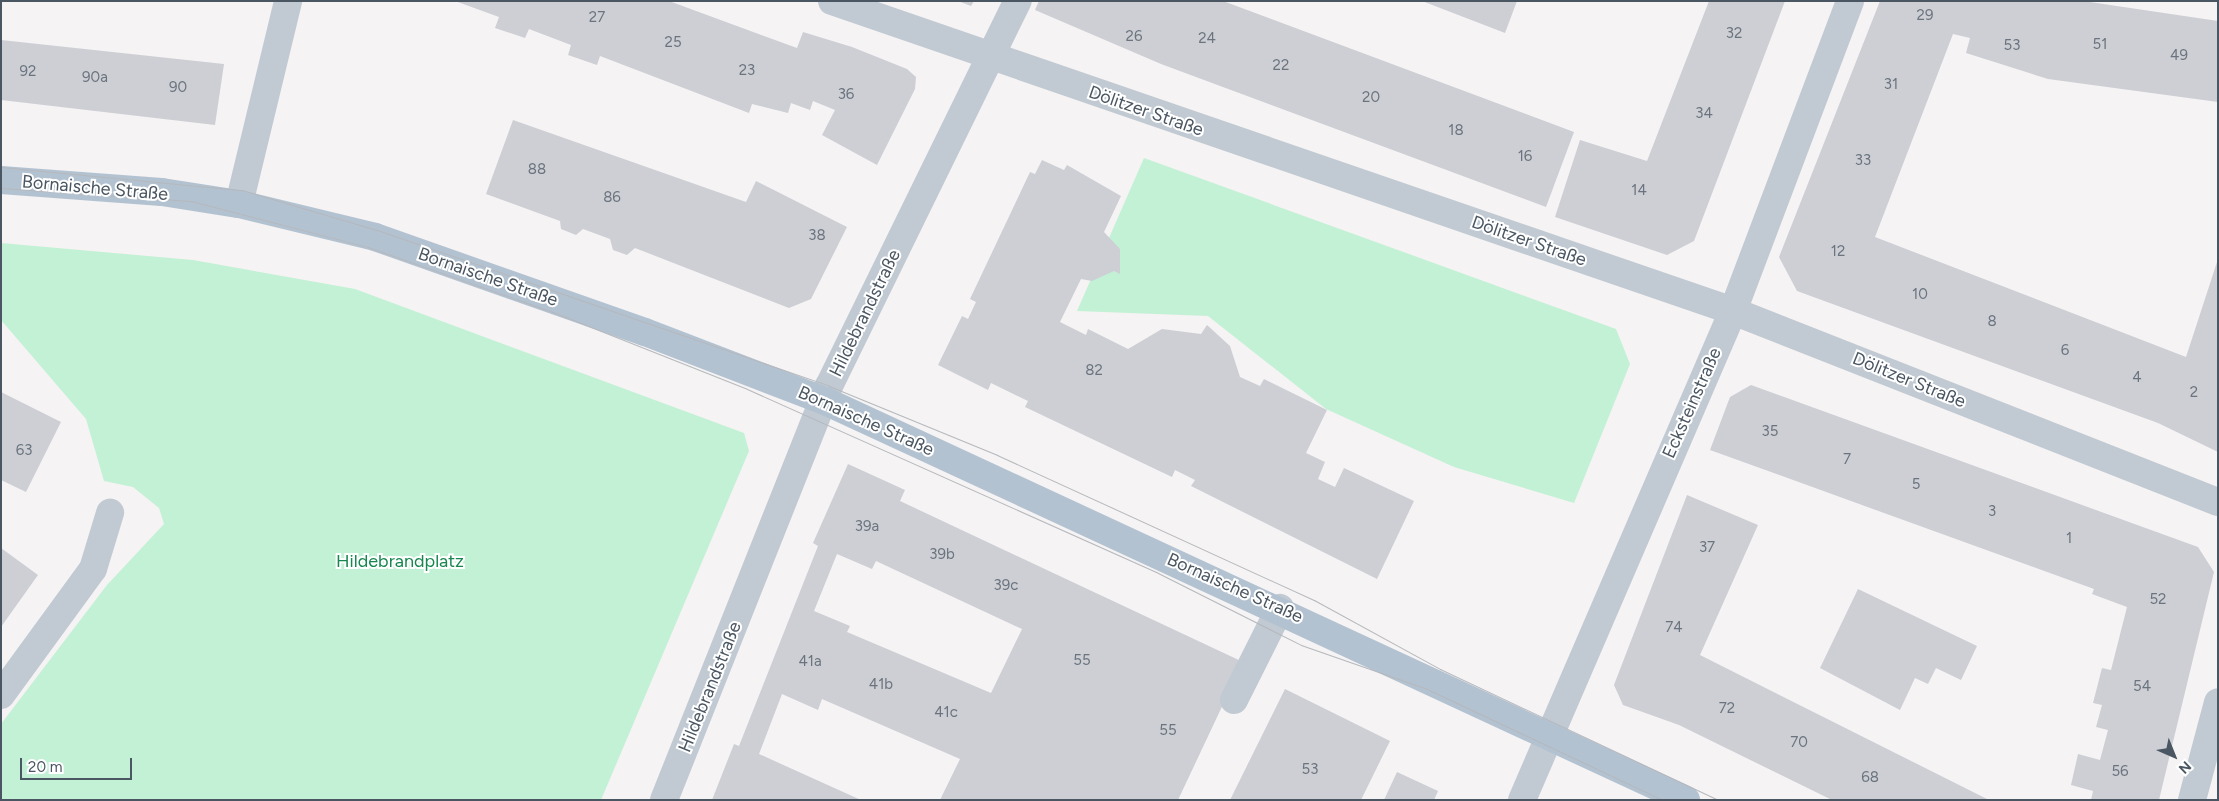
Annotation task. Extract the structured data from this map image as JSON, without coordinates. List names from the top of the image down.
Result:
{
  "streets": {
    "main road": ["Bornaische Straße"],
    "street": ["Dölitzer Straße", "Hildebrandstraße", "Ecksteinstraße"]
  },
  "crossings": [
    ["Dölitzer Straße", "Hildebrandstraße"],
    ["Dölitzer Straße", "Ecksteinstraße"],
    ["Bornaische Straße", "Hildebrandstraße"],
    ["Bornaische Straße", "Ecksteinstraße"]
  ],
  "parks": ["Hildebrandplatz"],
  "house_numbers": [
    "29",
    "27",
    "32",
    "26",
    "24",
    "25",
    "51",
    "53",
    "49",
    "22",
    "23",
    "92",
    "90a",
    "31",
    "90",
    "36",
    "20",
    "34",
    "18",
    "16",
    "33",
    "88",
    "14",
    "86",
    "38",
    "12",
    "10",
    "8",
    "6",
    "82",
    "4",
    "2",
    "35",
    "63",
    "7",
    "5",
    "3",
    "39a",
    "1",
    "37",
    "39b",
    "39c",
    "52",
    "74",
    "55",
    "41a",
    "41b",
    "54",
    "72",
    "41c",
    "55",
    "70",
    "53",
    "56",
    "68"
  ],
  "scale_bar": "20 m",
  "north": "bottom right"
}
